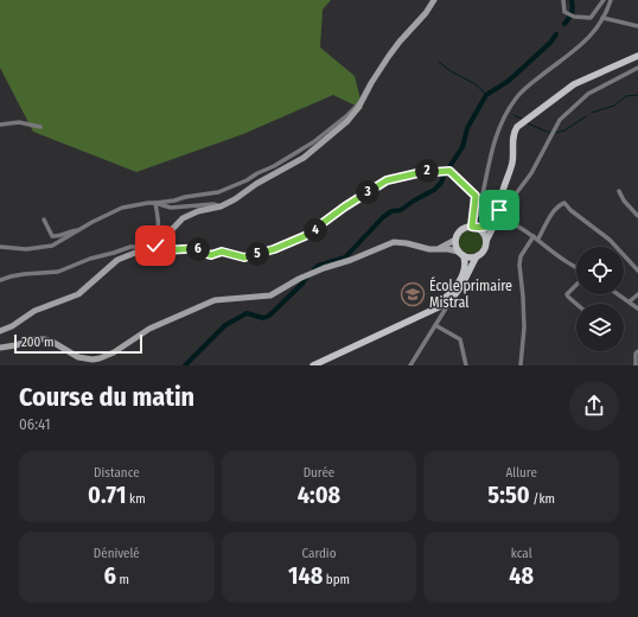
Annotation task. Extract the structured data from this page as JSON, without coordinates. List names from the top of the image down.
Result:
{
  "places": {
    "school or university": ["École primaire Mistral"]
  },
  "scale_bar": "200 m",
  "page": {
    "pins": [
      "2",
      "3",
      "4",
      "6",
      "5"
    ],
    "scale": "200 m",
    "heading": ["Course du matin", "06:41"],
    "stats": [
      ["Distance", "0.71 km"],
      ["Durée", "4:08"],
      ["Allure", "5:50 /km"],
      ["Dénivelé", "6 m"],
      ["Cardio", "148 bpm"],
      ["kcal", "48"]
    ]
  }
}
